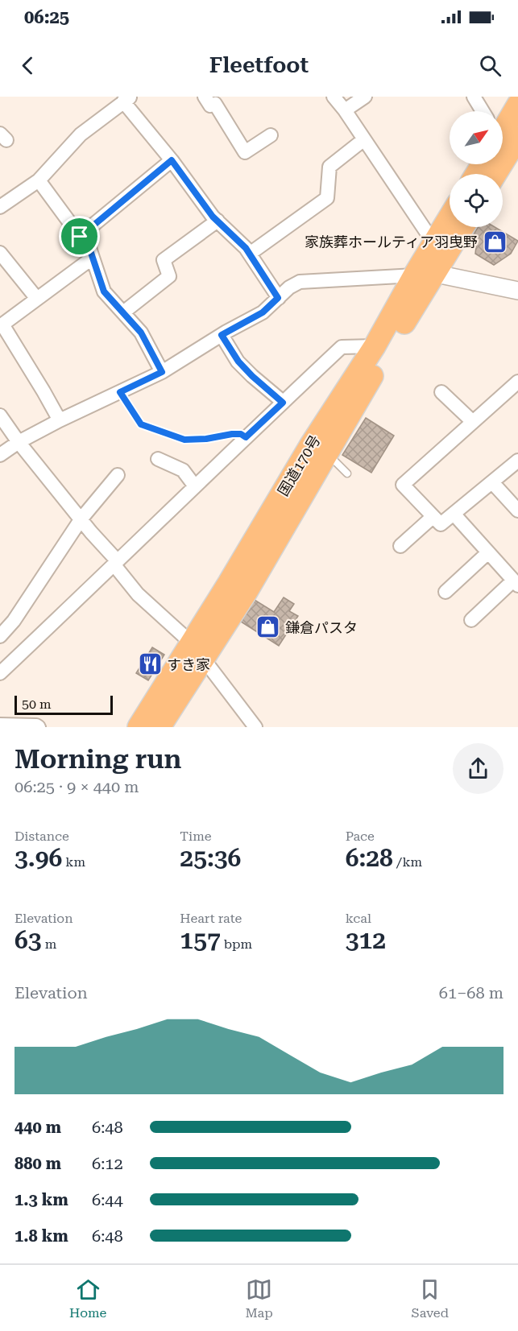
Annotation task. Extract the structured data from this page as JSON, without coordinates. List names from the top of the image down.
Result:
{
  "streets": {
    "highway": ["国道170号"]
  },
  "places": {
    "shop": ["家族葬ホールティア羽曳野", "鎌倉パスタ"],
    "restaurant": ["すき家"]
  },
  "scale_bar": "50 m",
  "north": "top right",
  "page": {
    "status": "06:25",
    "header": "Fleetfoot",
    "scale": "50 m",
    "heading": ["Morning run", "06:25 · 9 × 440 m"],
    "stats": [
      ["Distance", "3.96 km"],
      ["Time", "25:36"],
      ["Pace", "6:28 /km"],
      ["Elevation", "63 m"],
      ["Heart rate", "157 bpm"],
      ["kcal", "312"]
    ],
    "chart": ["Elevation", "61–68 m"],
    "list": [
      {
        "name": "440 m",
        "note": "6:48"
      },
      {
        "name": "880 m",
        "note": "6:12"
      },
      {
        "name": "1.3 km",
        "note": "6:44"
      },
      {
        "name": "1.8 km",
        "note": "6:48"
      }
    ],
    "tabs": ["Home", "Map", "Saved"]
  }
}
